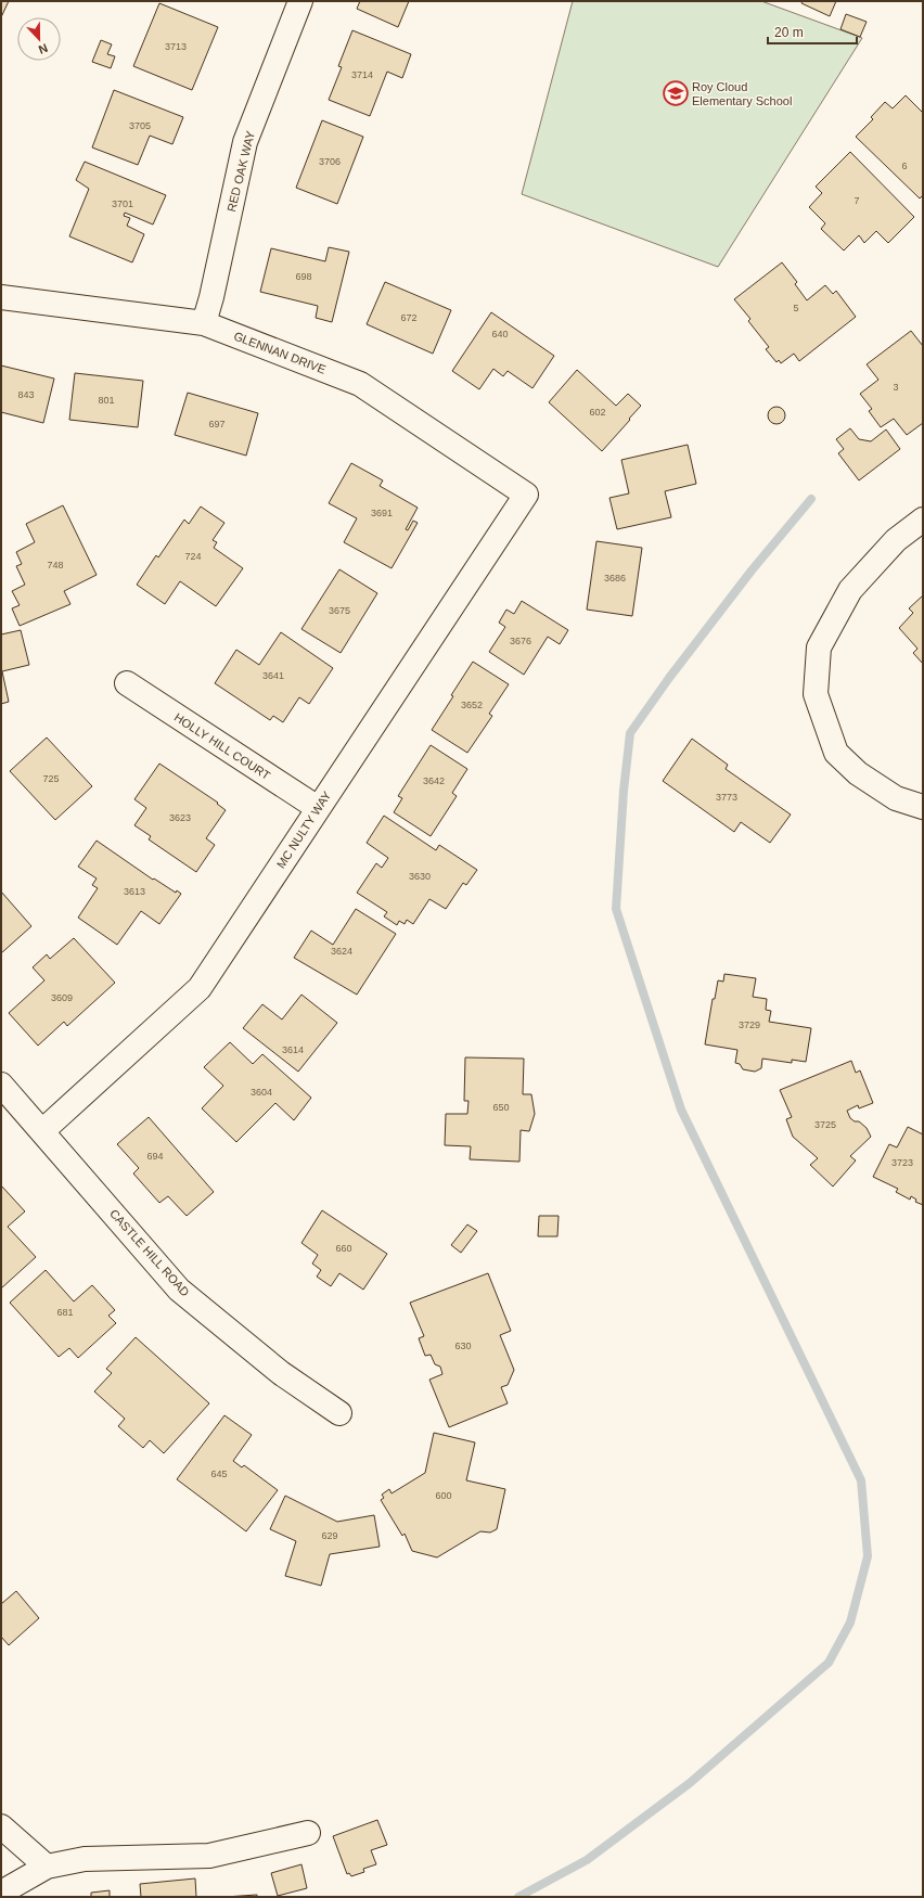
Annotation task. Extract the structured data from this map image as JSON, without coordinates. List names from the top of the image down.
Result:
{
  "streets": {
    "street": [
      "RED OAK WAY",
      "GLENNAN DRIVE",
      "HOLLY HILL COURT",
      "MC NULTY WAY",
      "CASTLE HILL ROAD"
    ]
  },
  "crossings": [
    ["RED OAK WAY", "GLENNAN DRIVE"],
    ["GLENNAN DRIVE", "MC NULTY WAY"],
    ["HOLLY HILL COURT", "MC NULTY WAY"],
    ["MC NULTY WAY", "CASTLE HILL ROAD"]
  ],
  "places": {
    "school or university": ["Roy Cloud Elementary School"]
  },
  "house_numbers": [
    "3713",
    "3714",
    "3705",
    "3706",
    "6",
    "7",
    "3701",
    "698",
    "5",
    "672",
    "640",
    "3",
    "843",
    "801",
    "602",
    "697",
    "3691",
    "724",
    "748",
    "3686",
    "3675",
    "3676",
    "3641",
    "3652",
    "725",
    "3642",
    "3773",
    "3623",
    "3630",
    "3613",
    "3624",
    "3609",
    "3729",
    "3614",
    "3604",
    "650",
    "3725",
    "694",
    "3723",
    "660",
    "681",
    "630",
    "645",
    "600",
    "629"
  ],
  "scale_bar": "20 m",
  "north": "bottom"
}
